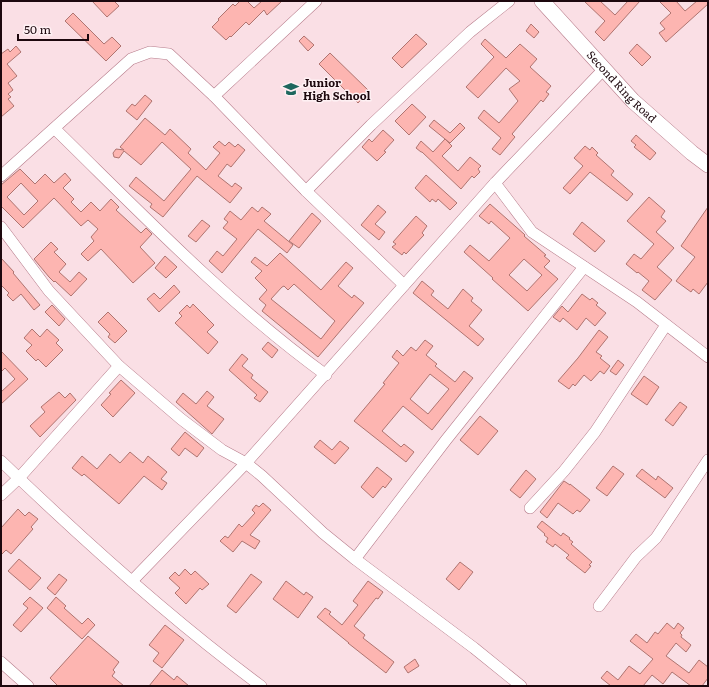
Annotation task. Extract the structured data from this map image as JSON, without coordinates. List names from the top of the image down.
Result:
{
  "streets": {
    "street": ["Second Ring Road"]
  },
  "places": {
    "school or university": ["Junior High School"]
  },
  "scale_bar": "50 m"
}
